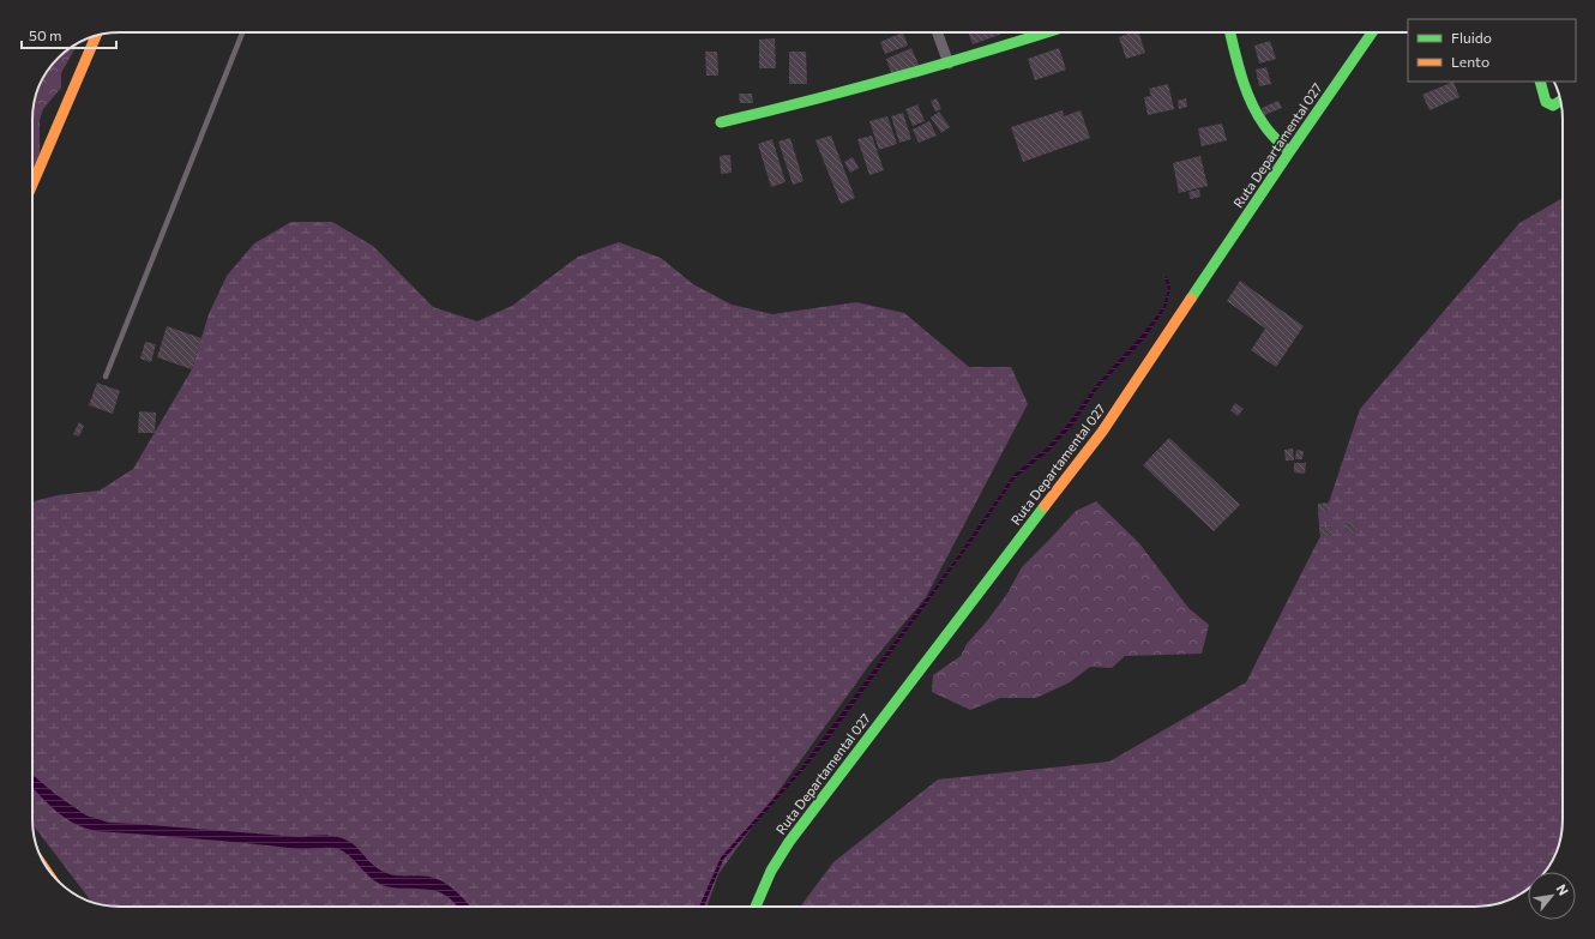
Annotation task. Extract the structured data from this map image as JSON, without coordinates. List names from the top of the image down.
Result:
{
  "streets": {
    "main road": ["Ruta Departamental 027"]
  },
  "legend": ["Fluido", "Lento"],
  "scale_bar": "50 m",
  "north": "top right"
}
